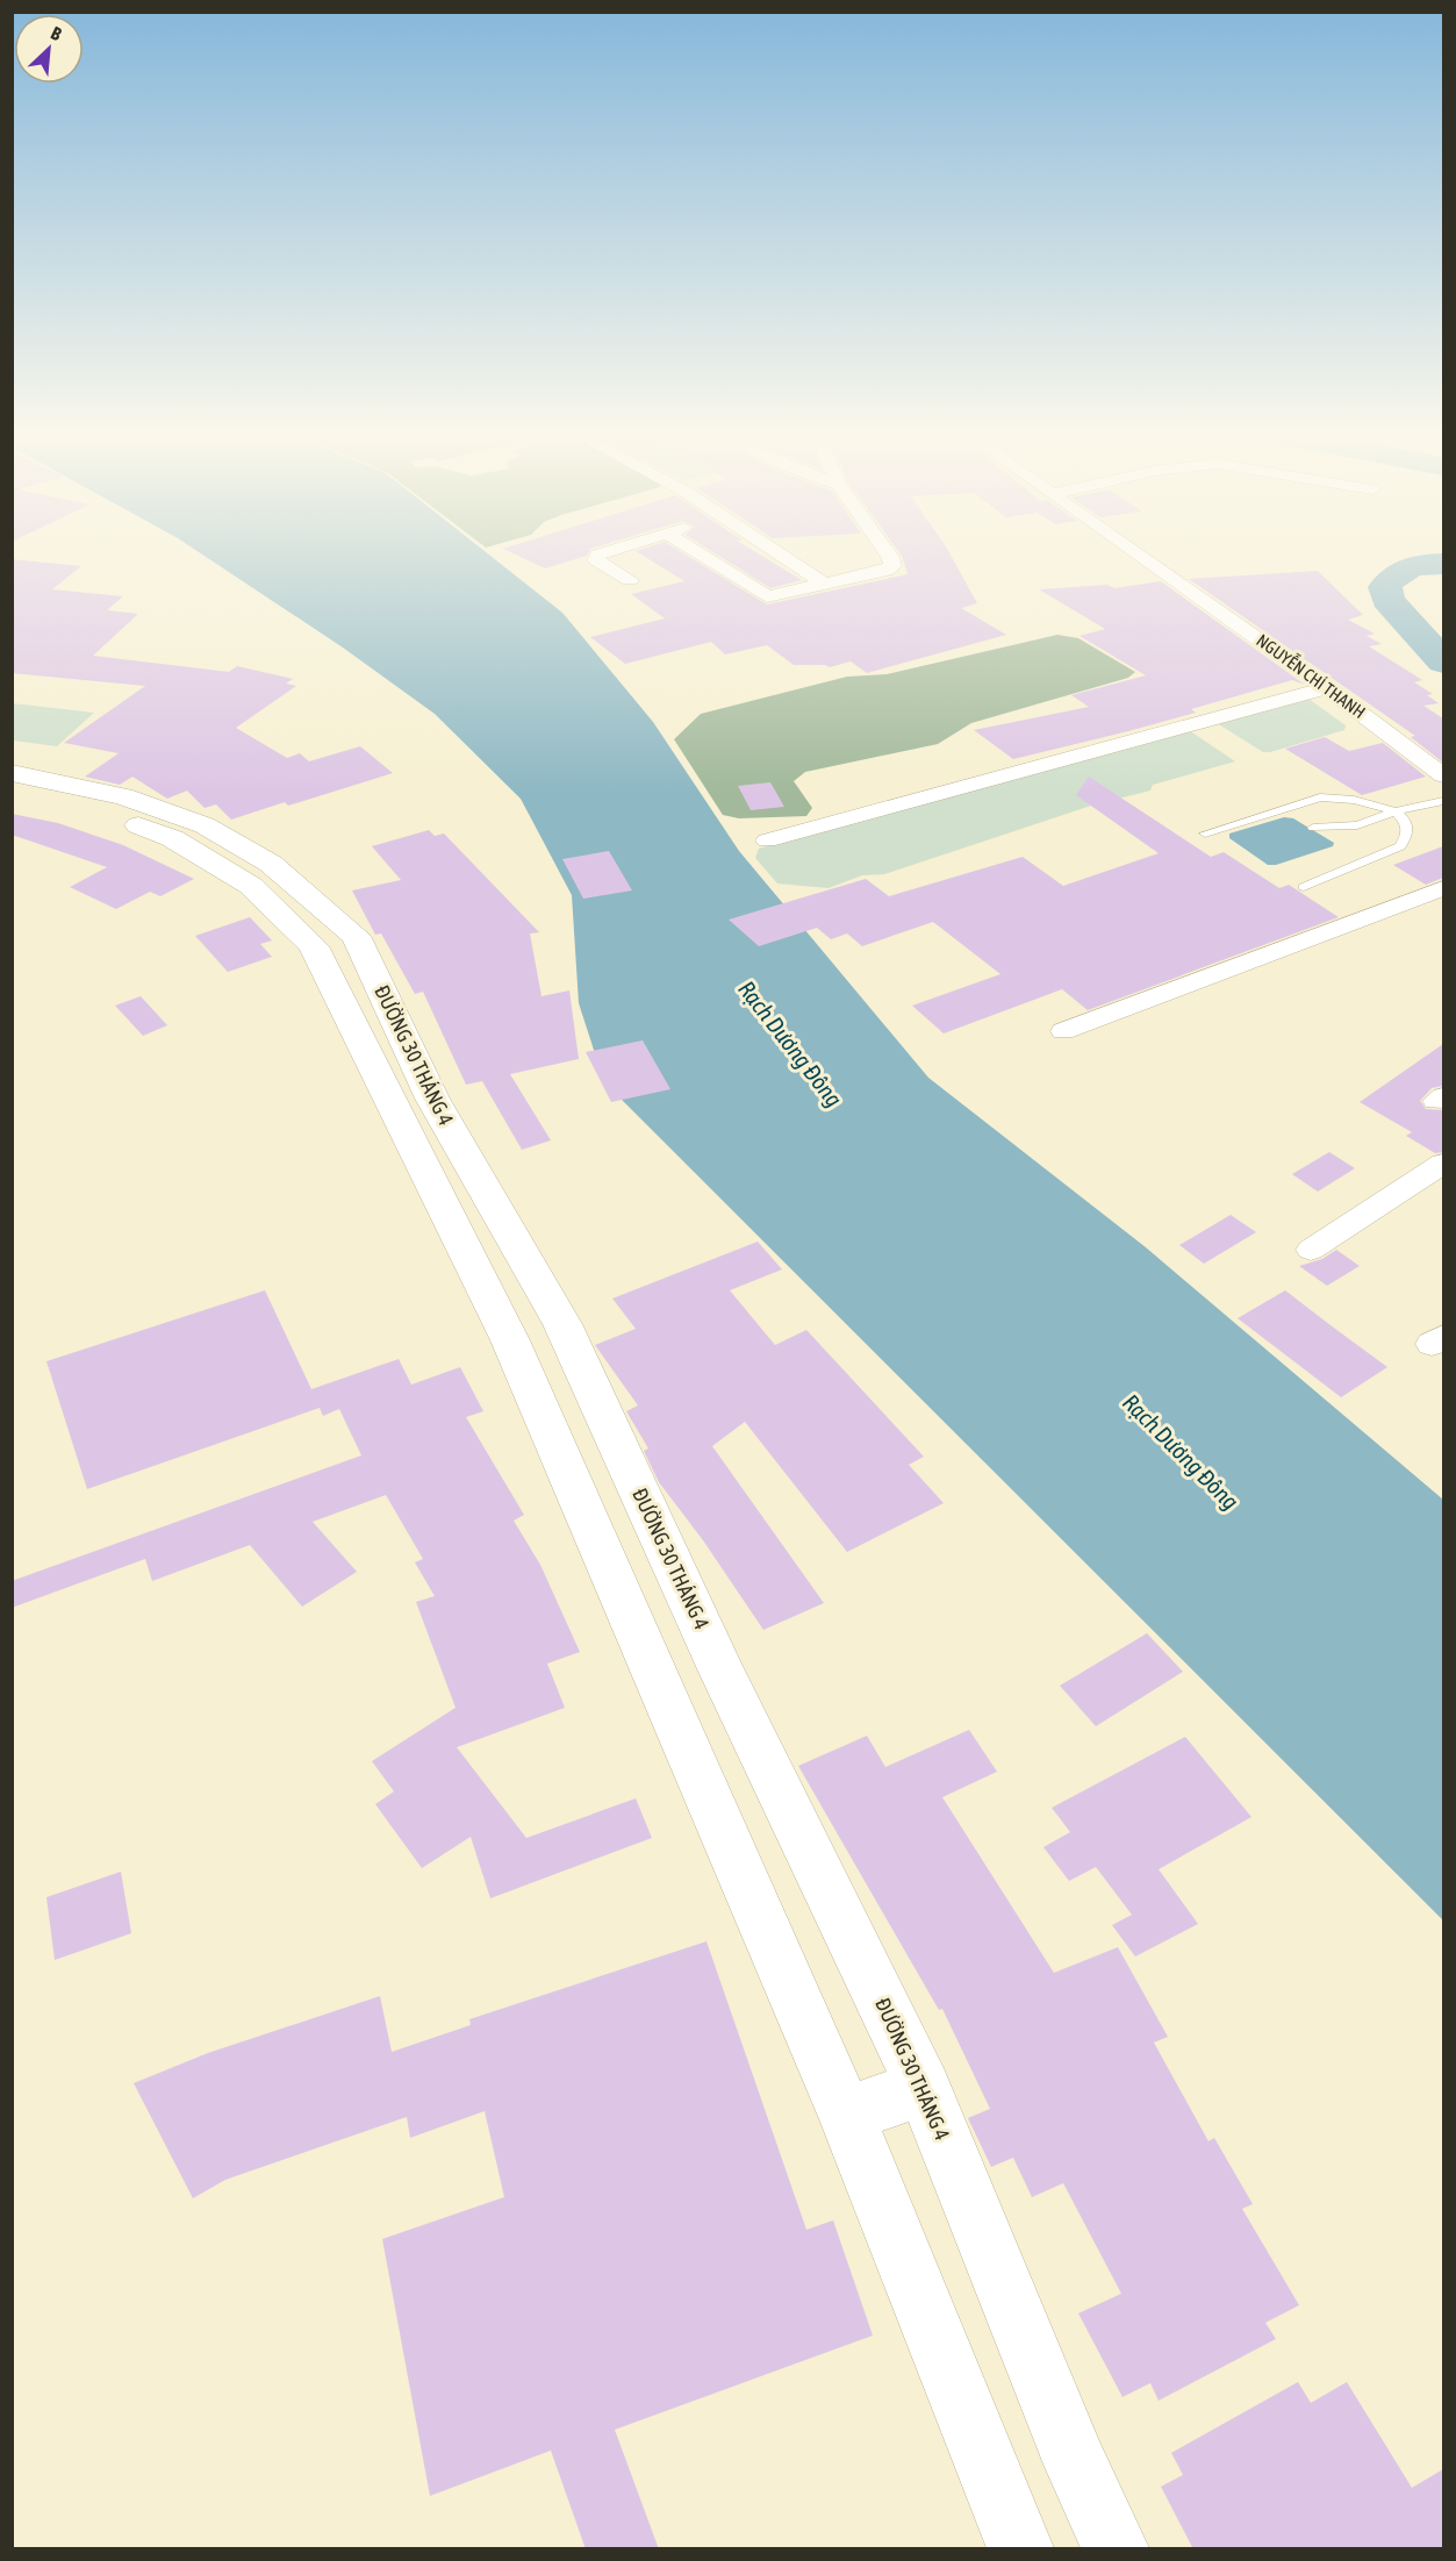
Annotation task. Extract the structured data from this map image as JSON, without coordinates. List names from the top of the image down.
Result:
{
  "streets": {
    "main road": ["ĐƯỜNG 30 THÁNG 4"],
    "street": ["NGUYỄN CHÍ THANH"]
  },
  "water": ["Rạch Dương Đông"],
  "north": "top right"
}
